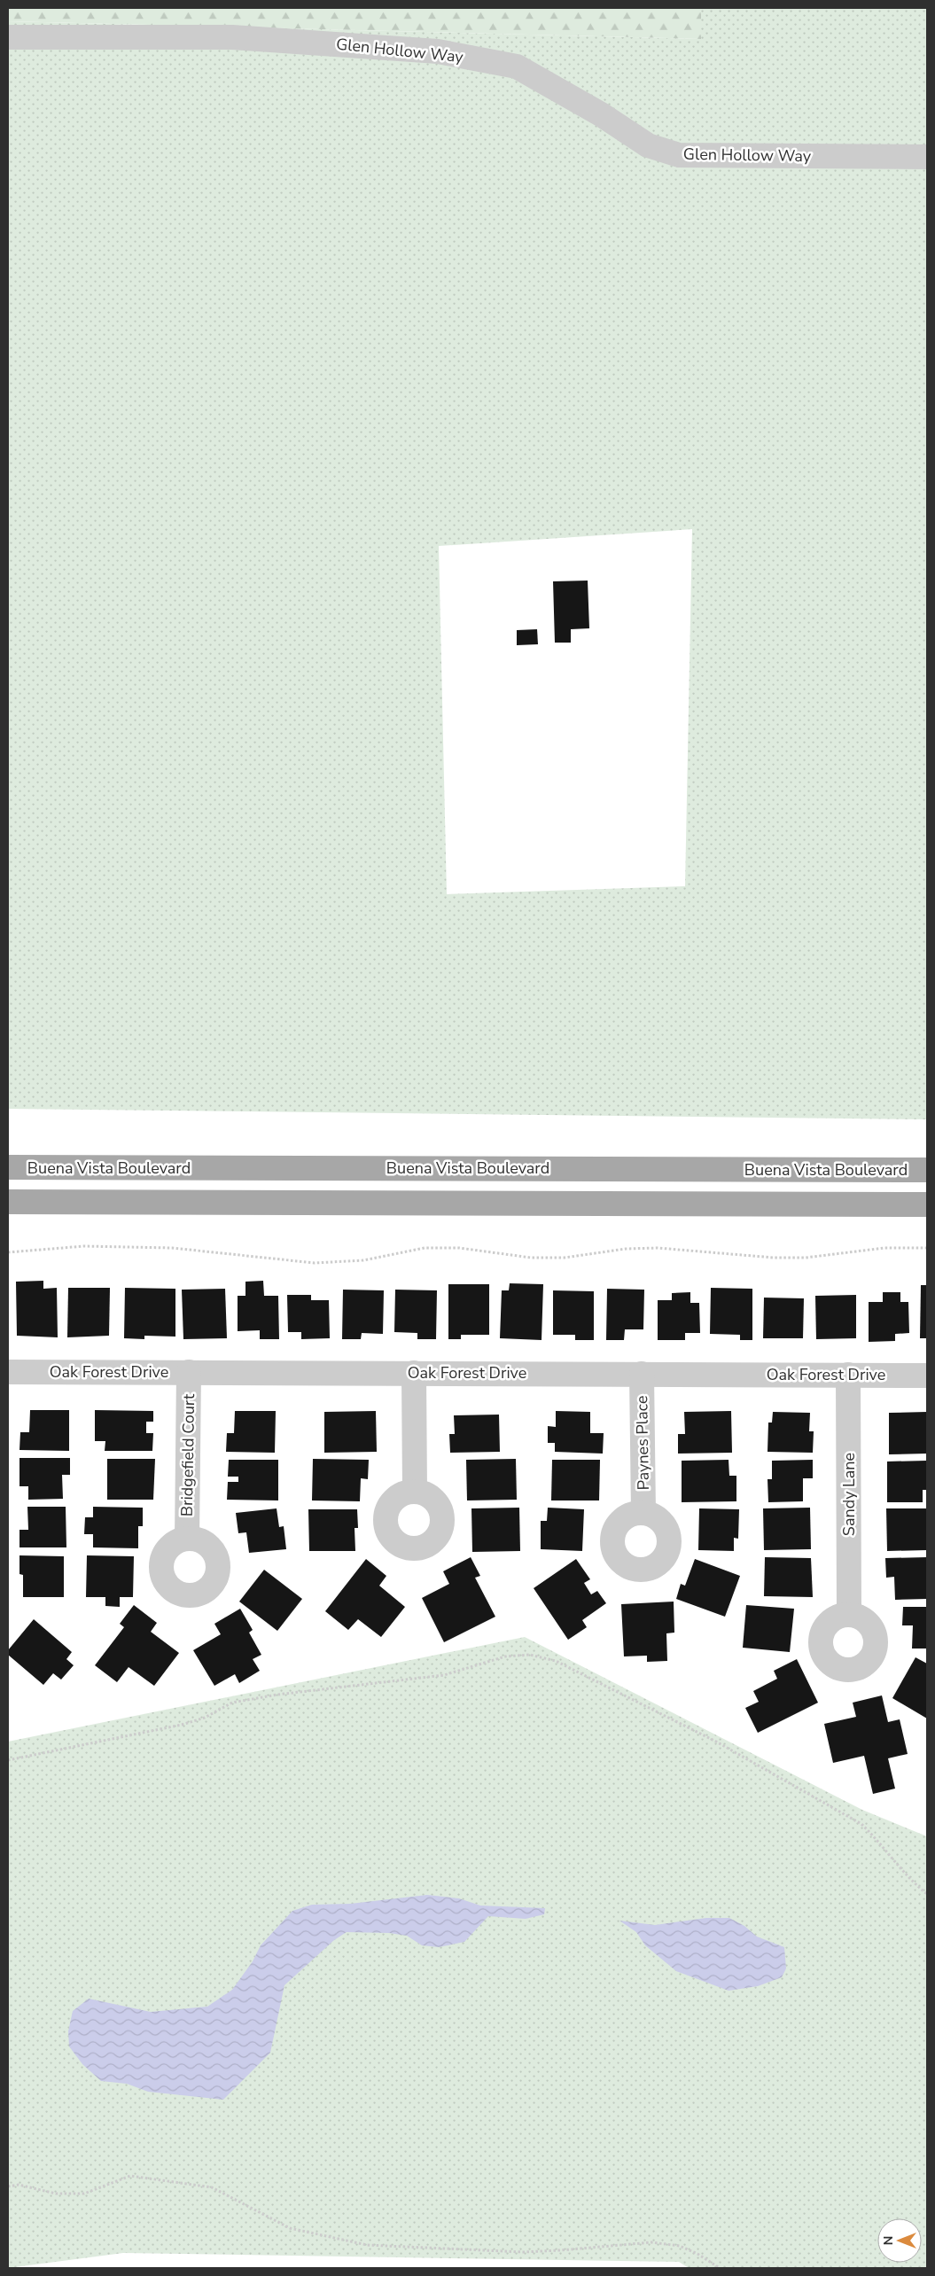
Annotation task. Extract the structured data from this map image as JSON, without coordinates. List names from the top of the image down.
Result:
{
  "streets": {
    "main road": ["Buena Vista Boulevard"],
    "street": [
      "Glen Hollow Way",
      "Oak Forest Drive",
      "Paynes Place",
      "Bridgefield Court",
      "Sandy Lane"
    ]
  },
  "crossings": [
    ["Oak Forest Drive", "Paynes Place"],
    ["Oak Forest Drive", "Bridgefield Court"],
    ["Oak Forest Drive", "Sandy Lane"]
  ],
  "north": "left"
}
